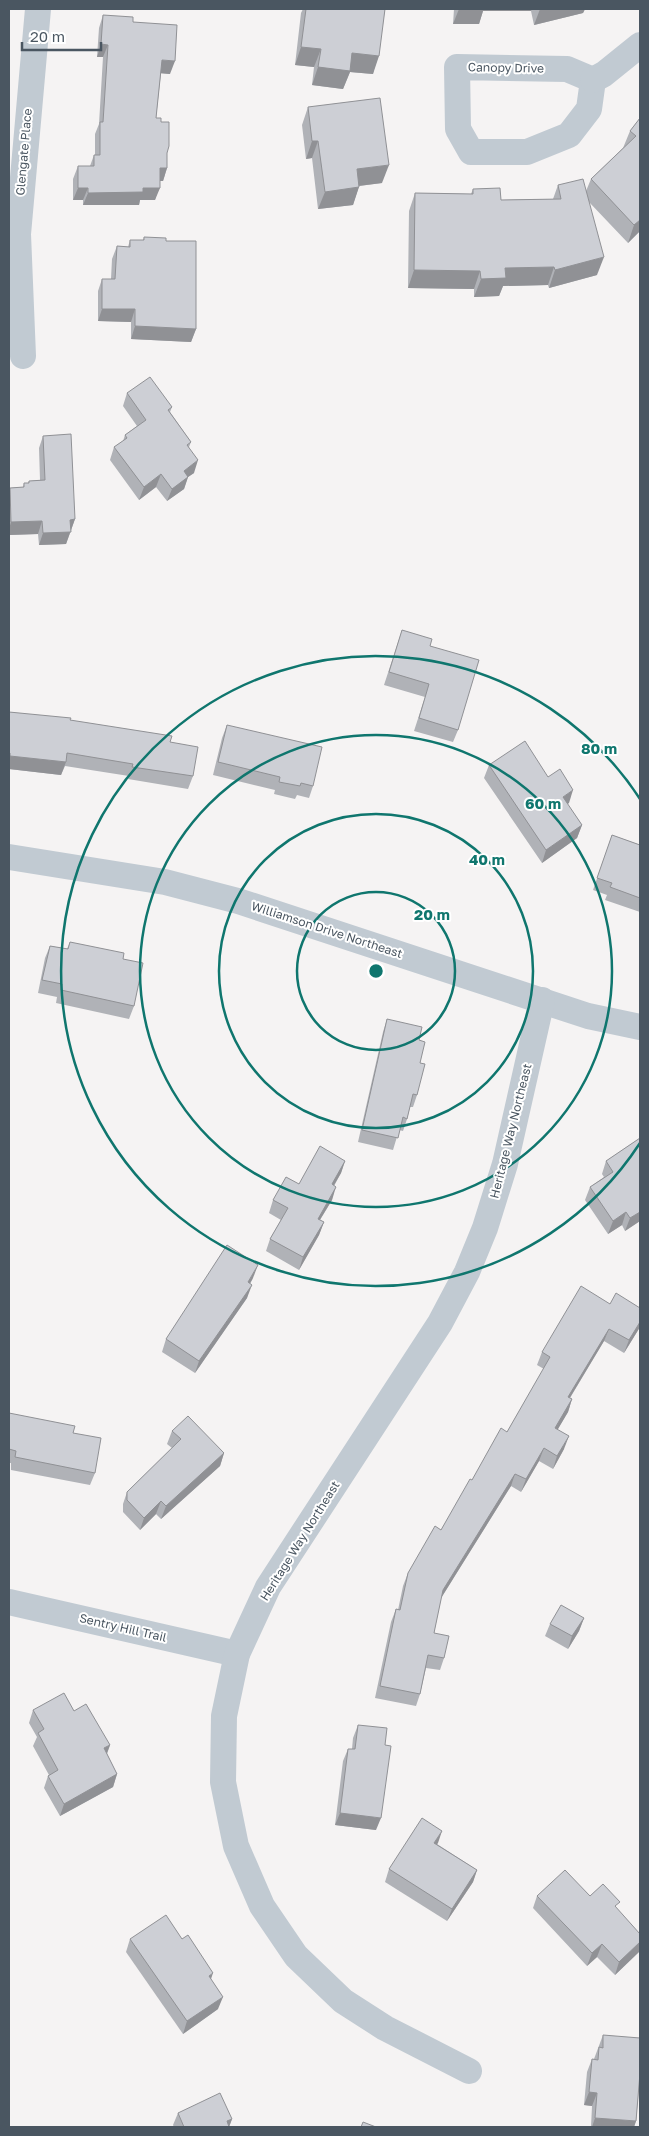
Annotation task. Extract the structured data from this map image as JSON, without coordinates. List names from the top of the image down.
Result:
{
  "streets": {
    "street": [
      "Canopy Drive",
      "Glengate Place",
      "Williamson Drive Northeast",
      "Heritage Way Northeast",
      "Sentry Hill Trail"
    ]
  },
  "crossings": [
    ["Williamson Drive Northeast", "Heritage Way Northeast"],
    ["Heritage Way Northeast", "Sentry Hill Trail"]
  ],
  "scale_bar": "20 m",
  "rings": [
    "80 m",
    "60 m",
    "40 m",
    "20 m"
  ]
}
